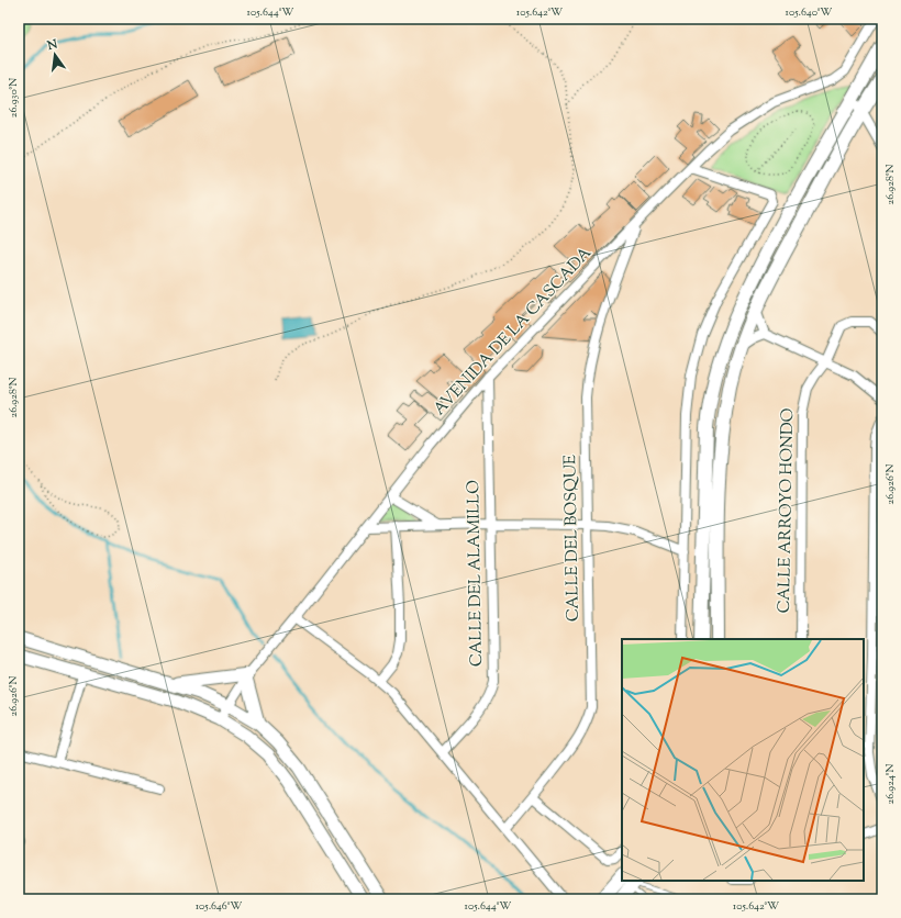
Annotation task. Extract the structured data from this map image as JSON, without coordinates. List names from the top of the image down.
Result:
{
  "streets": {
    "street": [
      "AVENIDA DE LA CASCADA",
      "CALLE ARROYO HONDO",
      "CALLE DEL BOSQUE",
      "CALLE DEL ALAMILLO"
    ]
  },
  "crossings": [
    ["AVENIDA DE LA CASCADA", "CALLE DEL BOSQUE"],
    ["AVENIDA DE LA CASCADA", "CALLE DEL ALAMILLO"]
  ],
  "north": "top",
  "coordinates": [
    "105.644°W",
    "105.642°W",
    "105.640°W",
    "26.930°N",
    "26.928°N",
    "26.926°N",
    "26.924°N",
    "105.646°W"
  ]
}
